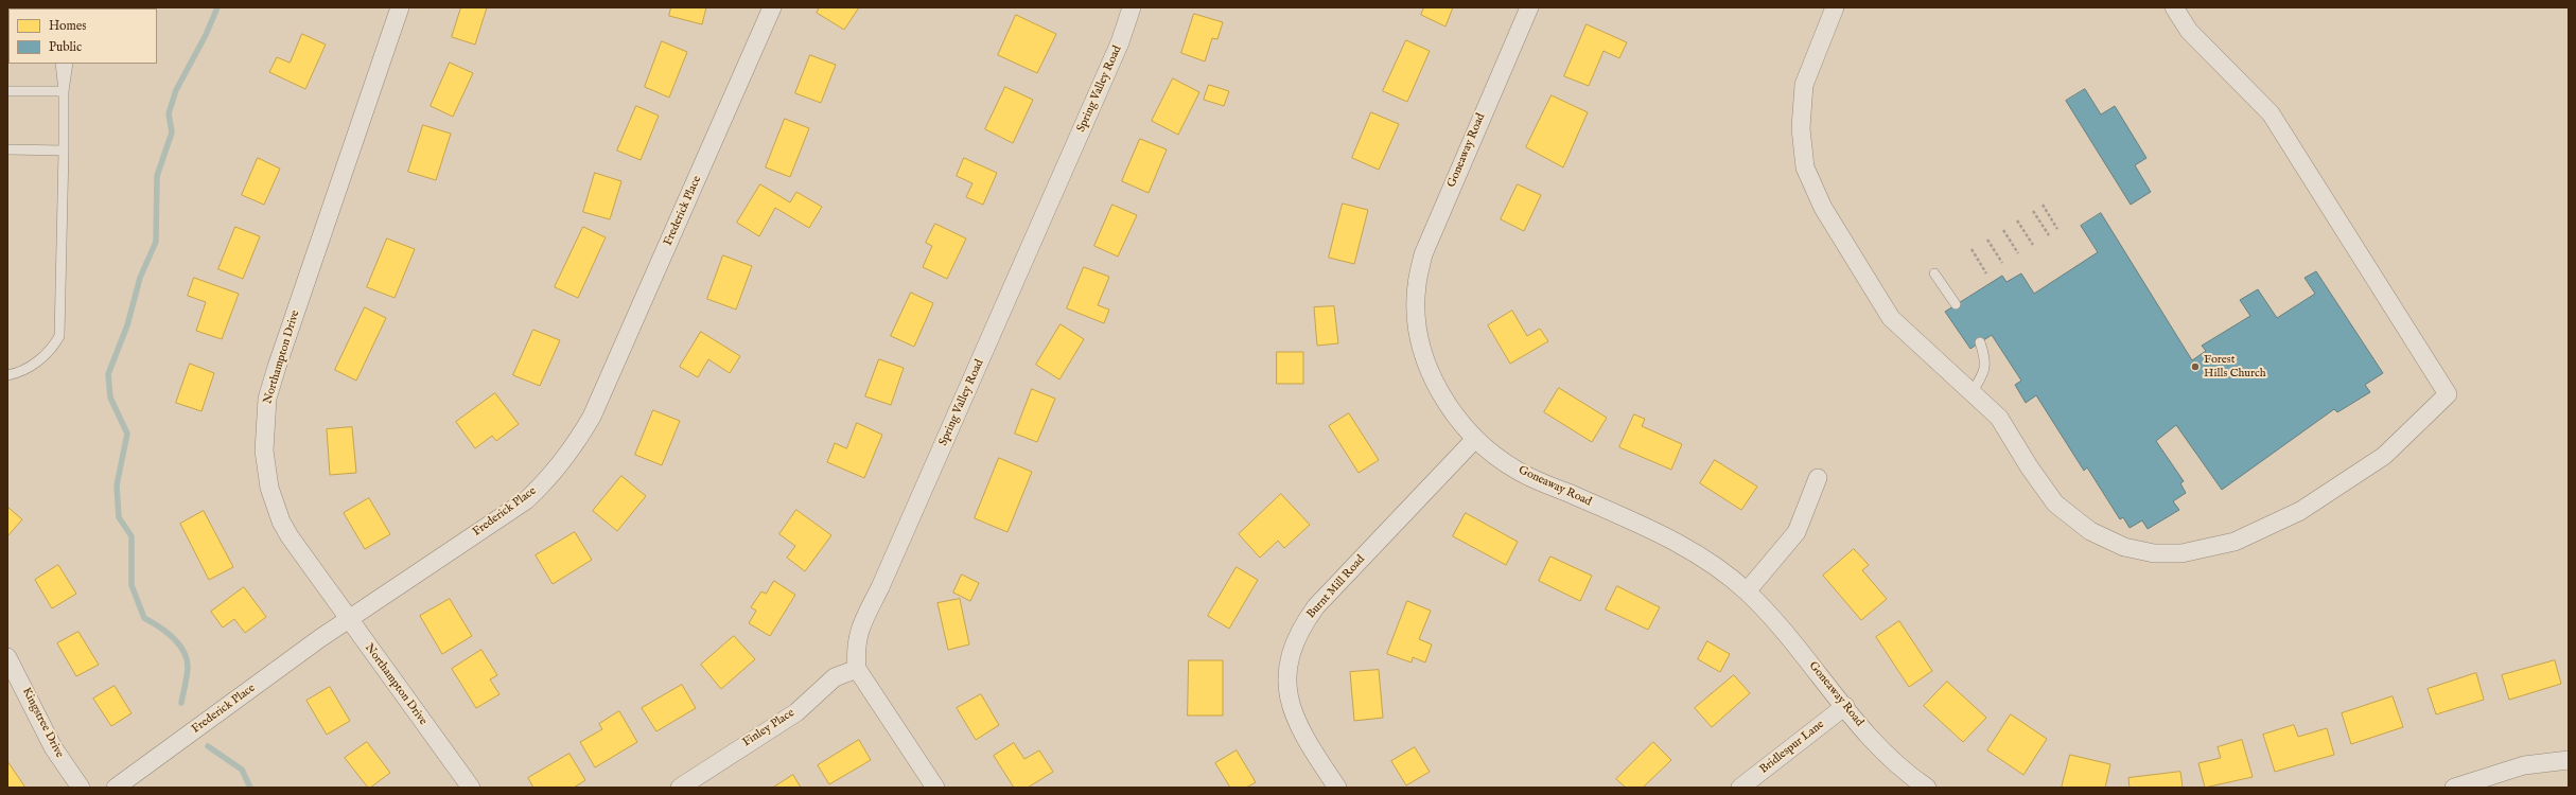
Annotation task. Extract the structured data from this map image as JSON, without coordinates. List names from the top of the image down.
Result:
{
  "streets": {
    "street": [
      "Spring Valley Road",
      "Goneaway Road",
      "Frederick Place",
      "Northampton Drive",
      "Burnt Mill Road",
      "Kingstree Drive",
      "Finley Place",
      "Bridlespur Lane"
    ]
  },
  "crossings": [
    ["Spring Valley Road", "Finley Place"],
    ["Goneaway Road", "Burnt Mill Road"],
    ["Goneaway Road", "Bridlespur Lane"],
    ["Frederick Place", "Northampton Drive"]
  ],
  "places": ["Forest Hills Church"],
  "legend": ["Homes", "Public"]
}
